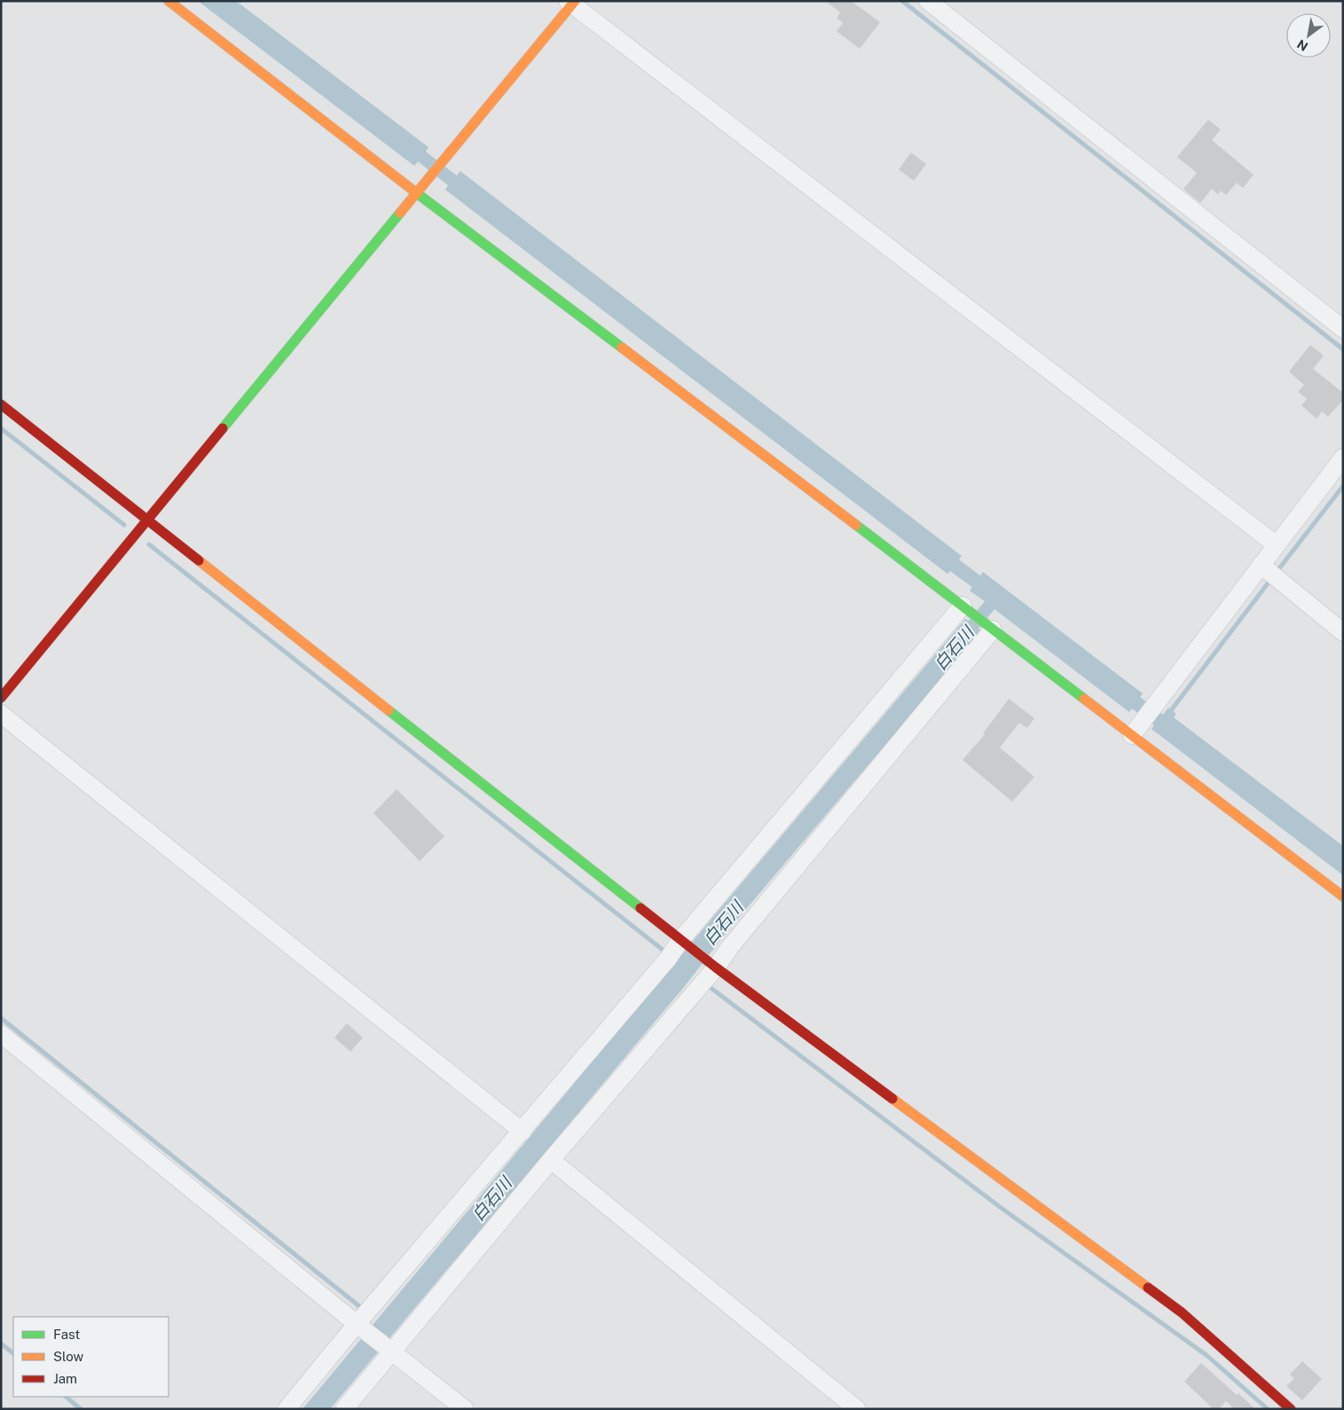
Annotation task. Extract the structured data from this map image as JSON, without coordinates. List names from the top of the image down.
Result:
{
  "water": ["白石川"],
  "legend": ["Fast", "Slow", "Jam"],
  "north": "bottom left"
}
